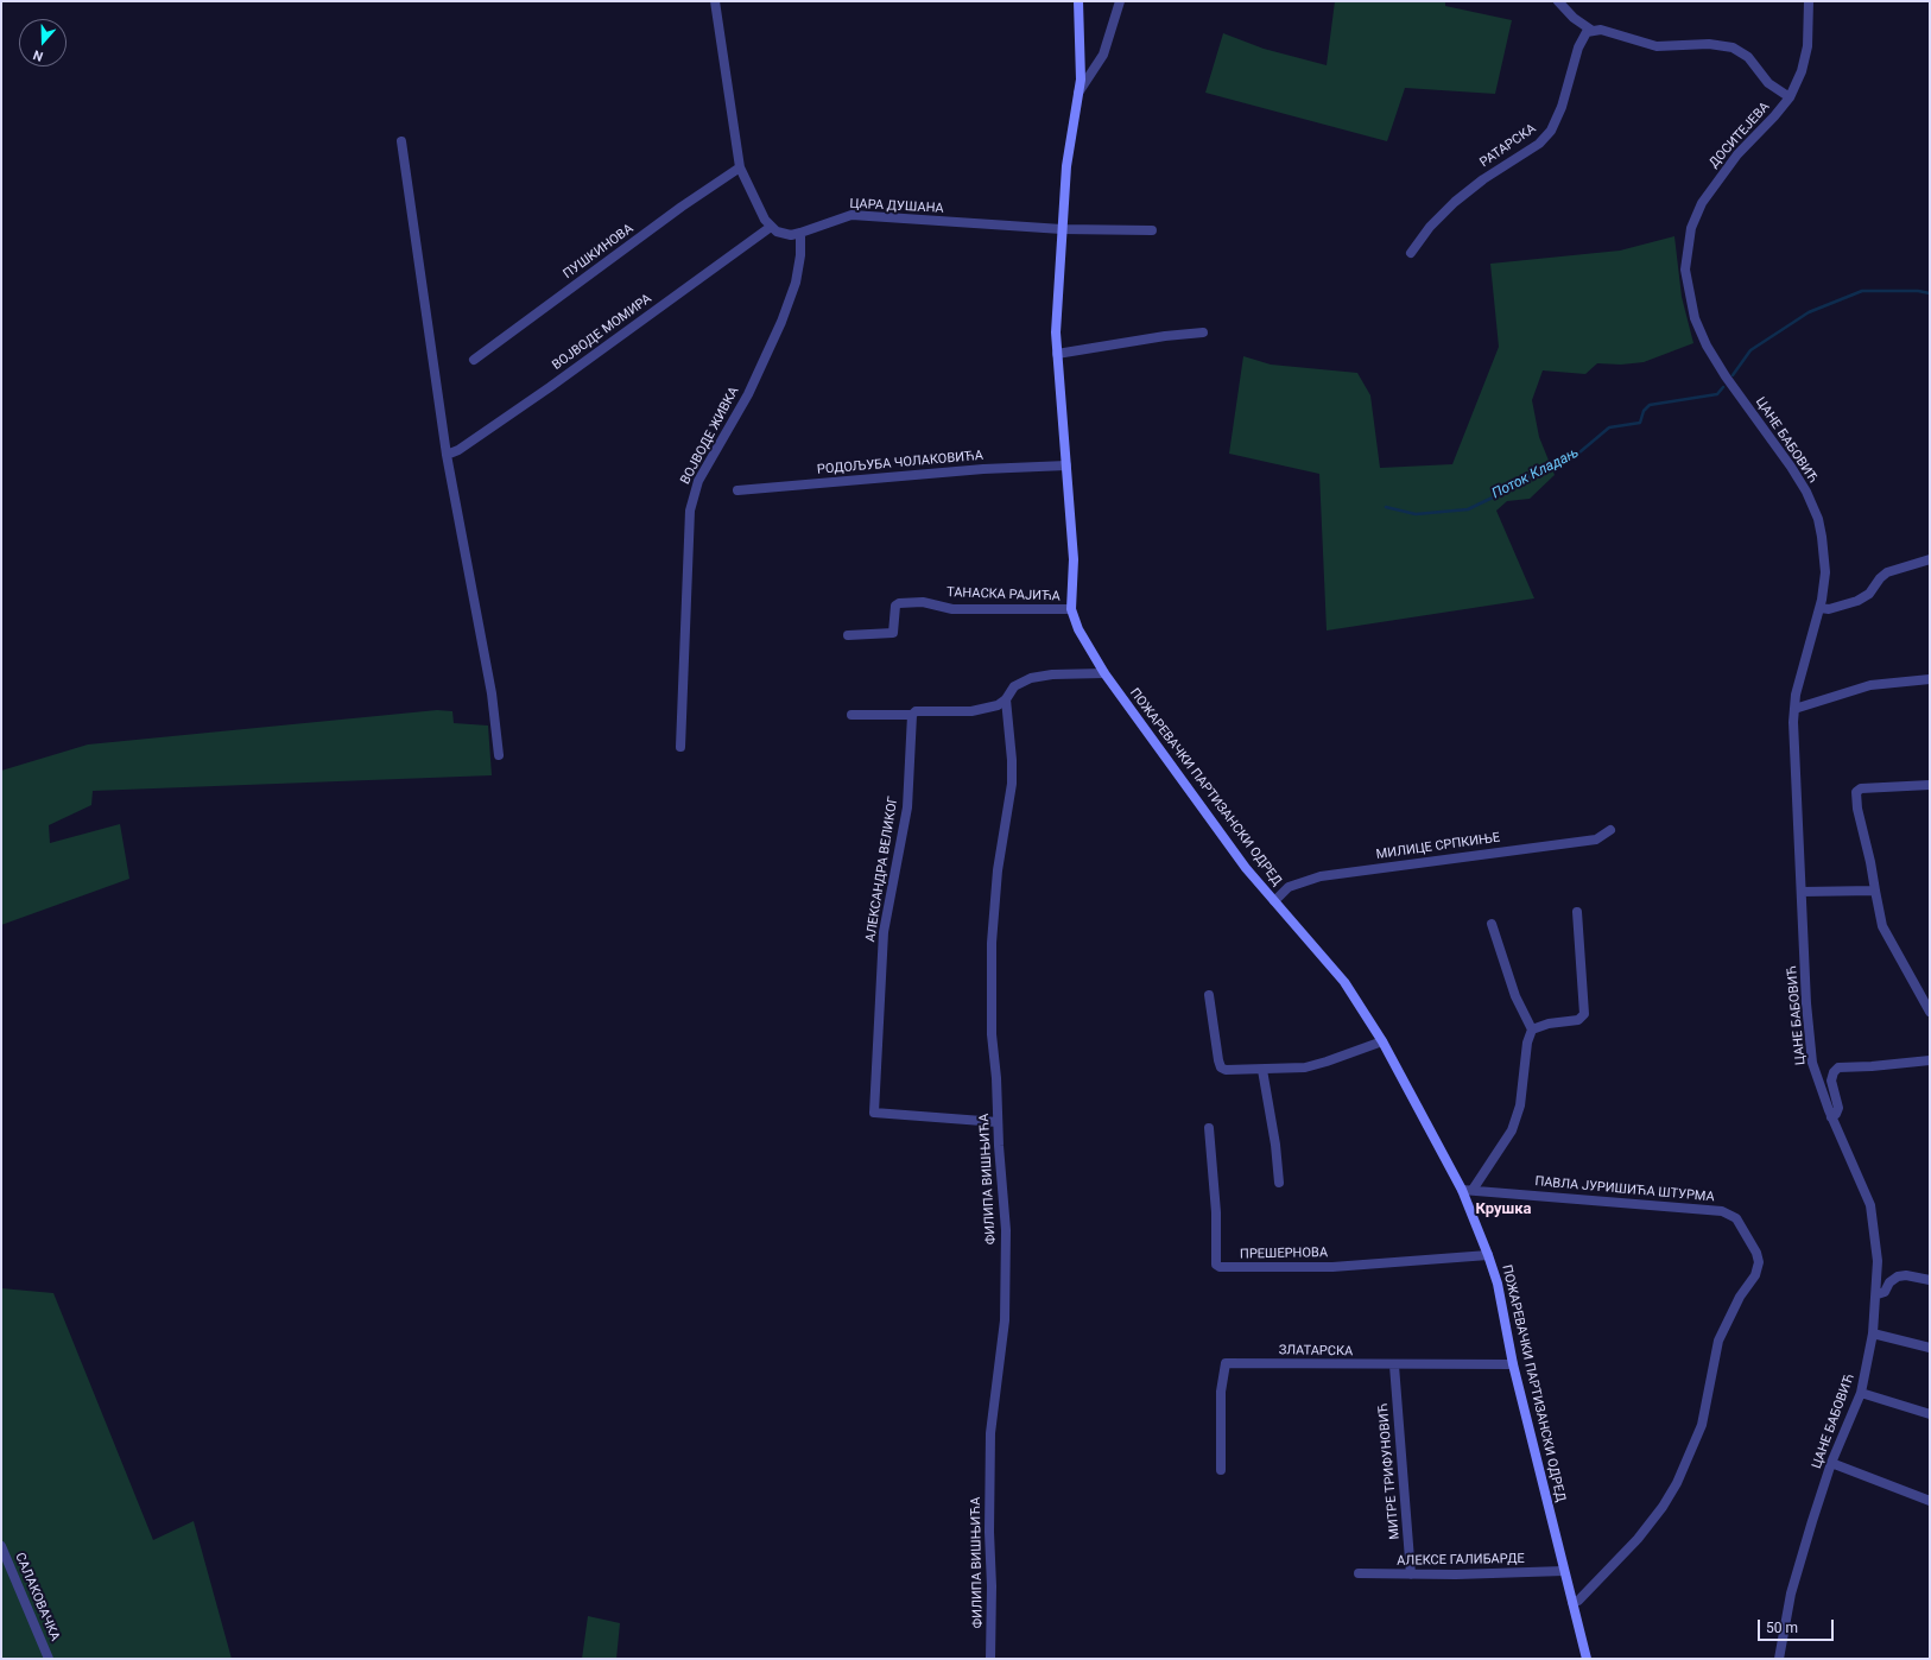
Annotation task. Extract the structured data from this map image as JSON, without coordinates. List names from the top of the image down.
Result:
{
  "streets": {
    "street": [
      "ДОСИТЕЈЕВА",
      "РАТАРСКА",
      "ЦАРА ДУШАНА",
      "ПУШКИНОВА",
      "ВОЈВОДЕ МОМИРА",
      "ВОЈВОДЕ ЖИВКА",
      "ЦАНЕ БАБОВИЋ",
      "РОДОЉУБА ЧОЛАКОВИЋА",
      "ТАНАСКА РАЈИЋА",
      "ПОЖАРЕВАЧКИ ПАРТИЗАНСКИ ОДРЕД",
      "МИЛИЦЕ СРПКИЊЕ",
      "АЛЕКСАНДРА ВЕЛИКОГ",
      "ФИЛИПА ВИШЊИЋА",
      "ПАВЛА ЈУРИШИЋА ШТУРМА",
      "ПРЕШЕРНОВА",
      "ЗЛАТАРСКА",
      "МИТРЕ ТРИФУНОВИЋ",
      "АЛЕКСЕ ГАЛИБАРДЕ",
      "САЛАКОВАЧКА"
    ]
  },
  "crossings": [
    ["ДОСИТЕЈЕВА", "РАТАРСКА"],
    ["ДОСИТЕЈЕВА", "ЦАНЕ БАБОВИЋ"],
    ["ЦАРА ДУШАНА", "ВОЈВОДЕ МОМИРА"],
    ["ЦАРА ДУШАНА", "ВОЈВОДЕ ЖИВКА"],
    ["ЦАРА ДУШАНА", "ПОЖАРЕВАЧКИ ПАРТИЗАНСКИ ОДРЕД"],
    ["РОДОЉУБА ЧОЛАКОВИЋА", "ПОЖАРЕВАЧКИ ПАРТИЗАНСКИ ОДРЕД"],
    ["ТАНАСКА РАЈИЋА", "ПОЖАРЕВАЧКИ ПАРТИЗАНСКИ ОДРЕД"],
    ["ПОЖАРЕВАЧКИ ПАРТИЗАНСКИ ОДРЕД", "МИЛИЦЕ СРПКИЊЕ"],
    ["ПОЖАРЕВАЧКИ ПАРТИЗАНСКИ ОДРЕД", "ПАВЛА ЈУРИШИЋА ШТУРМА"],
    ["ПОЖАРЕВАЧКИ ПАРТИЗАНСКИ ОДРЕД", "ПРЕШЕРНОВА"],
    ["ПОЖАРЕВАЧКИ ПАРТИЗАНСКИ ОДРЕД", "ЗЛАТАРСКА"],
    ["ПОЖАРЕВАЧКИ ПАРТИЗАНСКИ ОДРЕД", "АЛЕКСЕ ГАЛИБАРДЕ"],
    ["АЛЕКСАНДРА ВЕЛИКОГ", "ФИЛИПА ВИШЊИЋА"],
    ["ЗЛАТАРСКА", "МИТРЕ ТРИФУНОВИЋ"],
    ["МИТРЕ ТРИФУНОВИЋ", "АЛЕКСЕ ГАЛИБАРДЕ"]
  ],
  "districts": ["Крушка"],
  "water": ["Поток Кладањ"],
  "scale_bar": "50 m",
  "north": "bottom"
}
